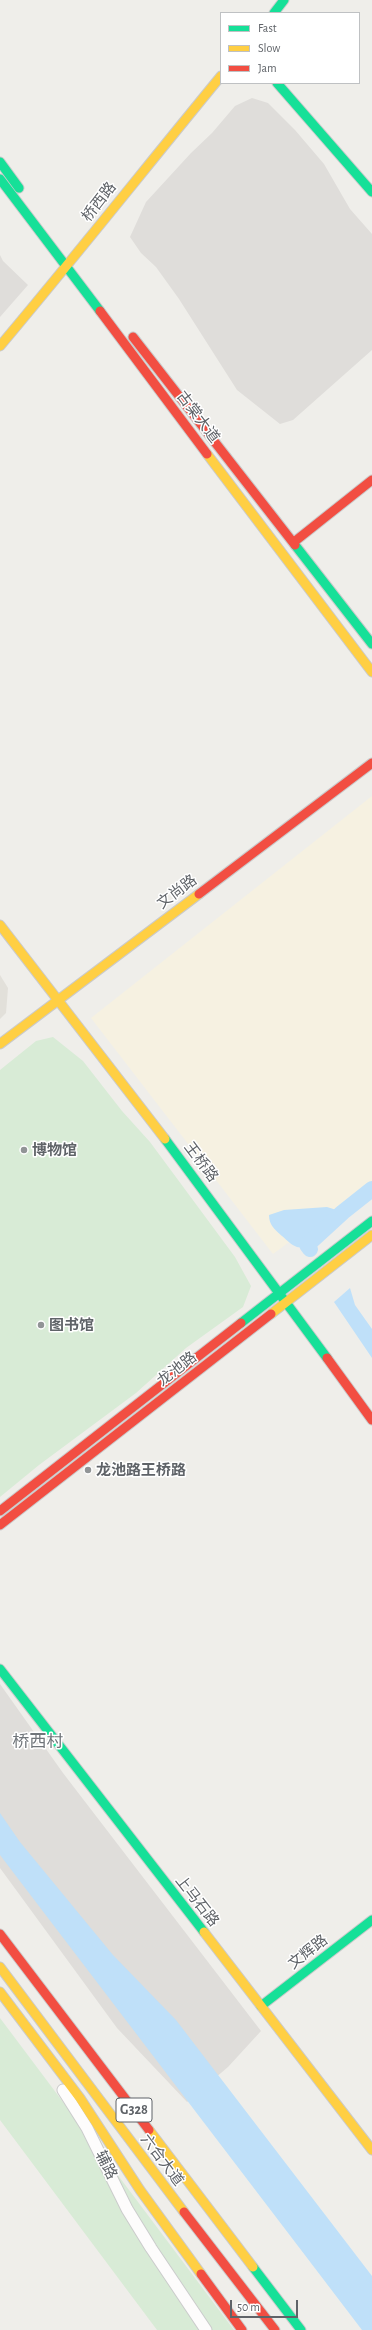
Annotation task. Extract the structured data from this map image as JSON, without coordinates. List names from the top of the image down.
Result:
{
  "streets": {
    "main road": [
      "桥西路",
      "古棠大道",
      "文尚路",
      "王桥路",
      "龙池路",
      "上马石路",
      "文辉路",
      "G328",
      "六合大道"
    ],
    "street": ["辅路"]
  },
  "crossings": [
    ["桥西路", "古棠大道"],
    ["文尚路", "王桥路"],
    ["王桥路", "龙池路"],
    ["上马石路", "文辉路"],
    ["G328", "六合大道"]
  ],
  "districts": ["桥西村"],
  "places": ["博物馆", "图书馆", "龙池路王桥路"],
  "legend": ["Fast", "Slow", "Jam"],
  "scale_bar": "50 m"
}
